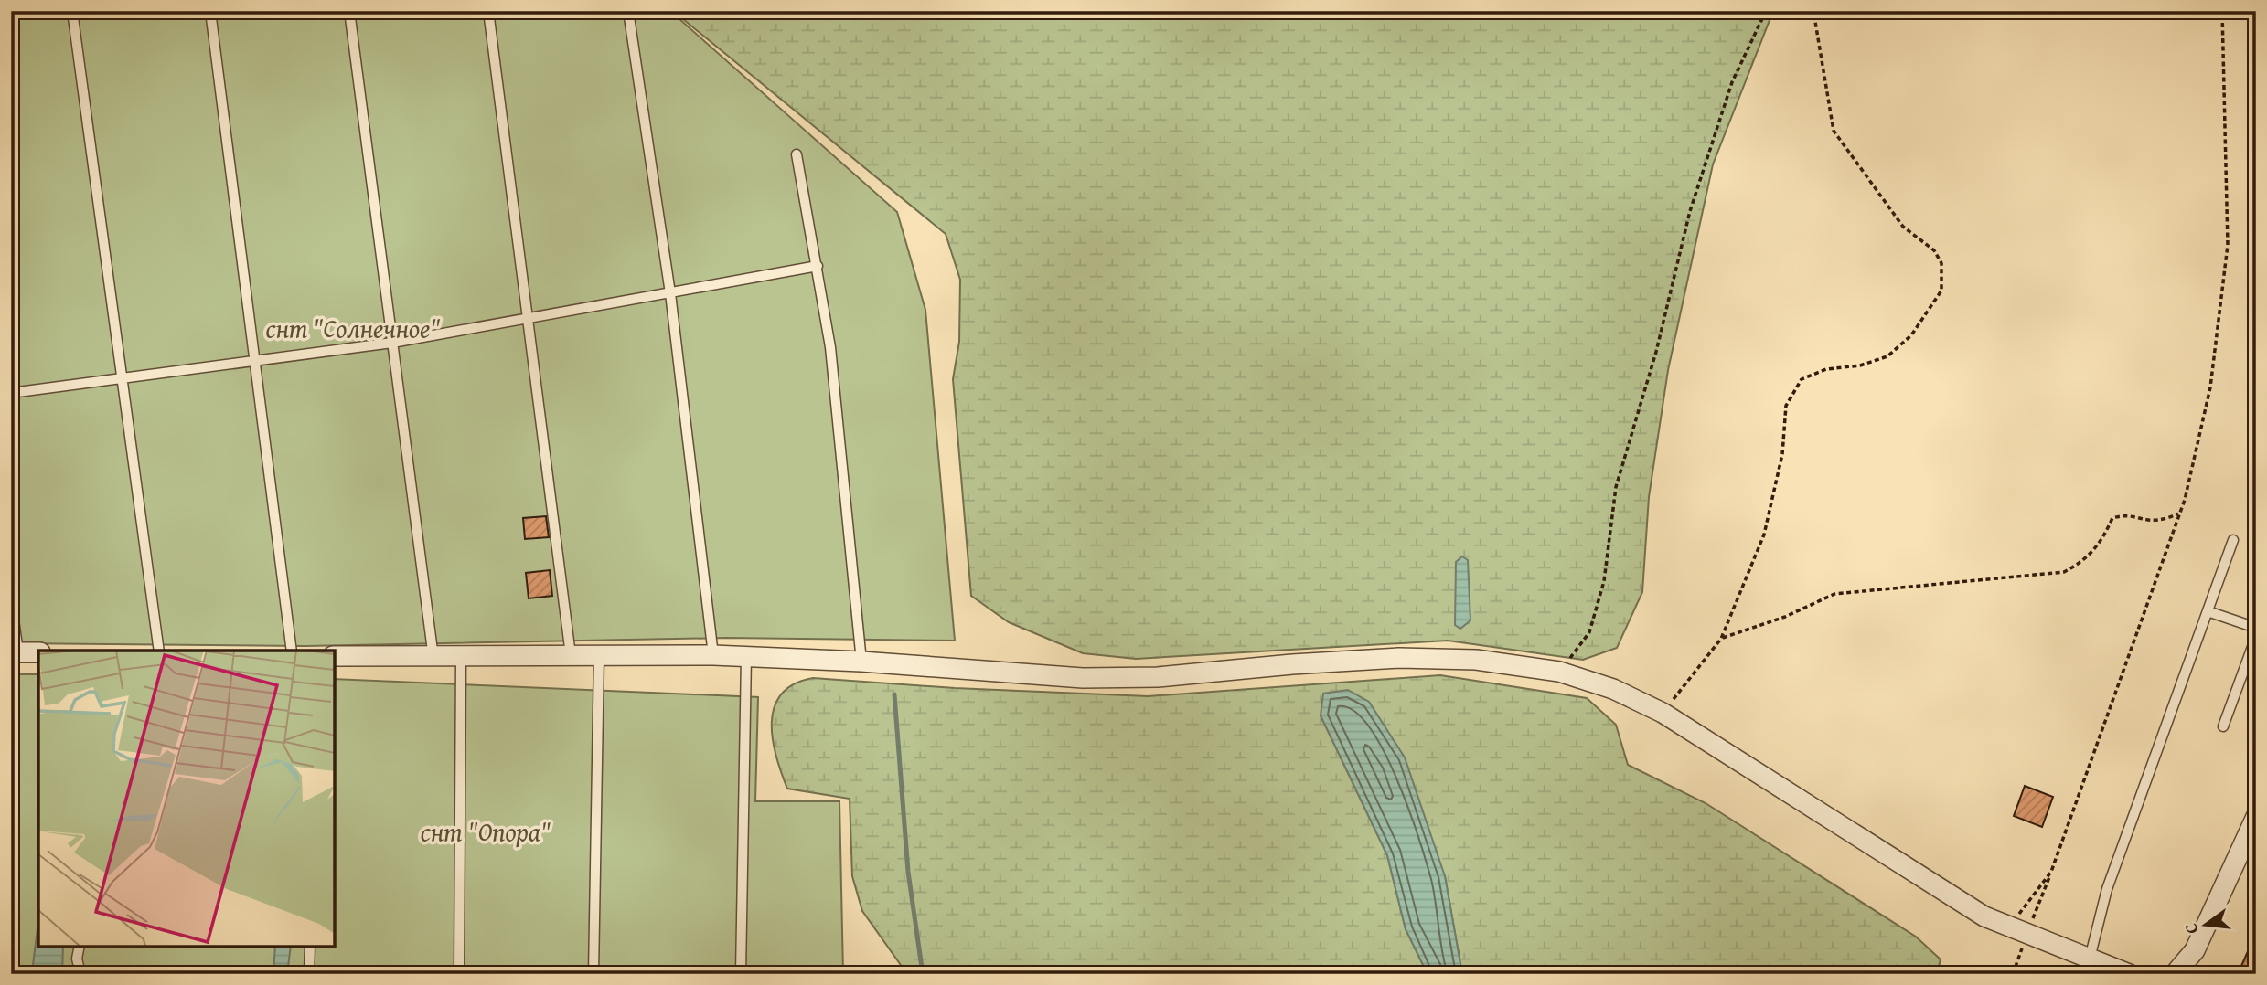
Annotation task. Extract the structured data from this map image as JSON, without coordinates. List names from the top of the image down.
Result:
{
  "parks": ["снт \"Солнечное\"", "снт \"Опора\""],
  "north": "left"
}
